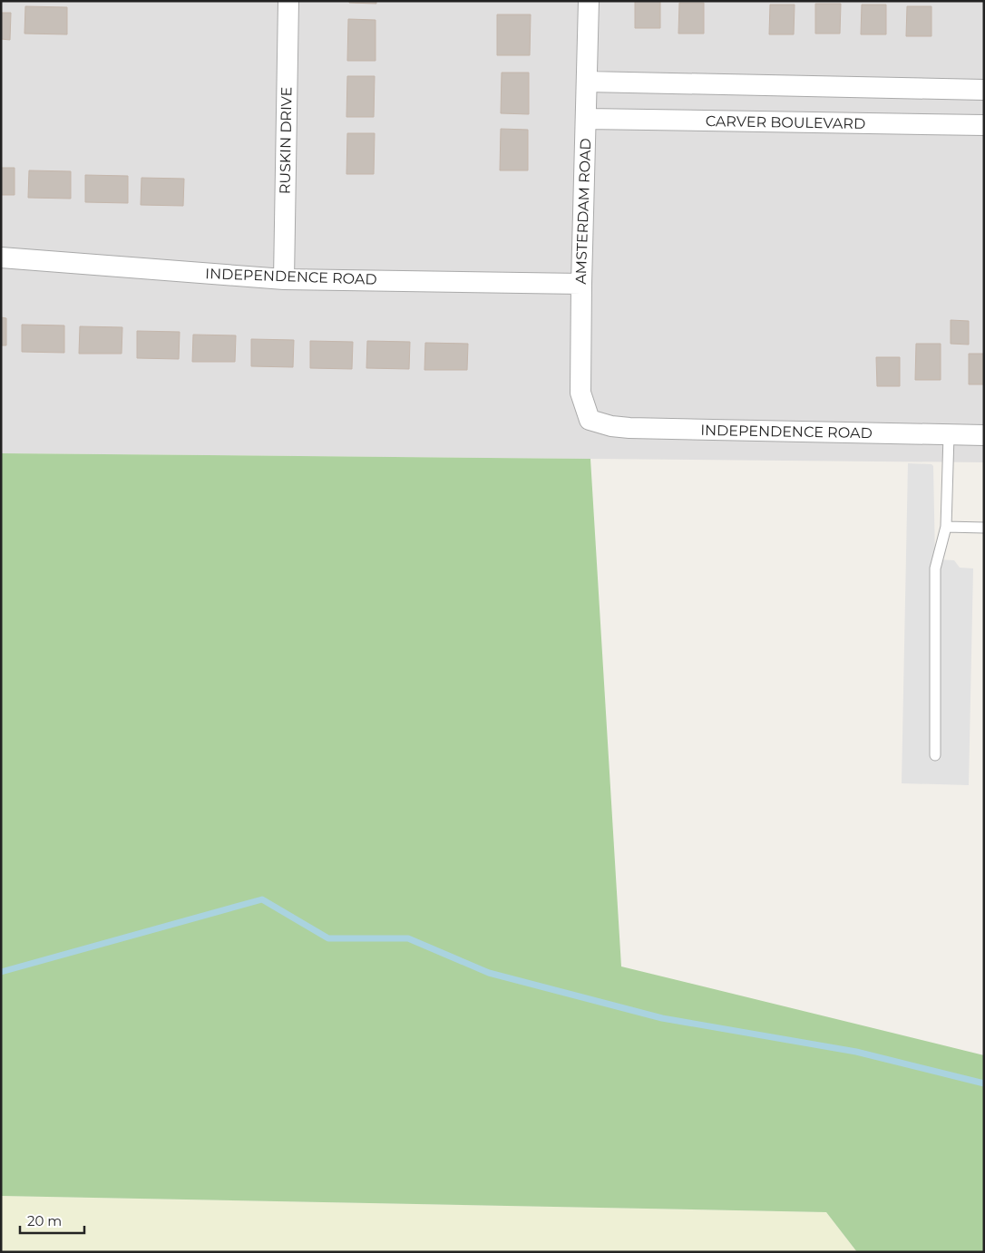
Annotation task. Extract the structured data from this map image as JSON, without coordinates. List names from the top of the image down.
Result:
{
  "streets": {
    "street": [
      "CARVER BOULEVARD",
      "RUSKIN DRIVE",
      "AMSTERDAM ROAD",
      "INDEPENDENCE ROAD"
    ]
  },
  "crossings": [
    ["CARVER BOULEVARD", "AMSTERDAM ROAD"],
    ["RUSKIN DRIVE", "INDEPENDENCE ROAD"],
    ["AMSTERDAM ROAD", "INDEPENDENCE ROAD"]
  ],
  "scale_bar": "20 m"
}
